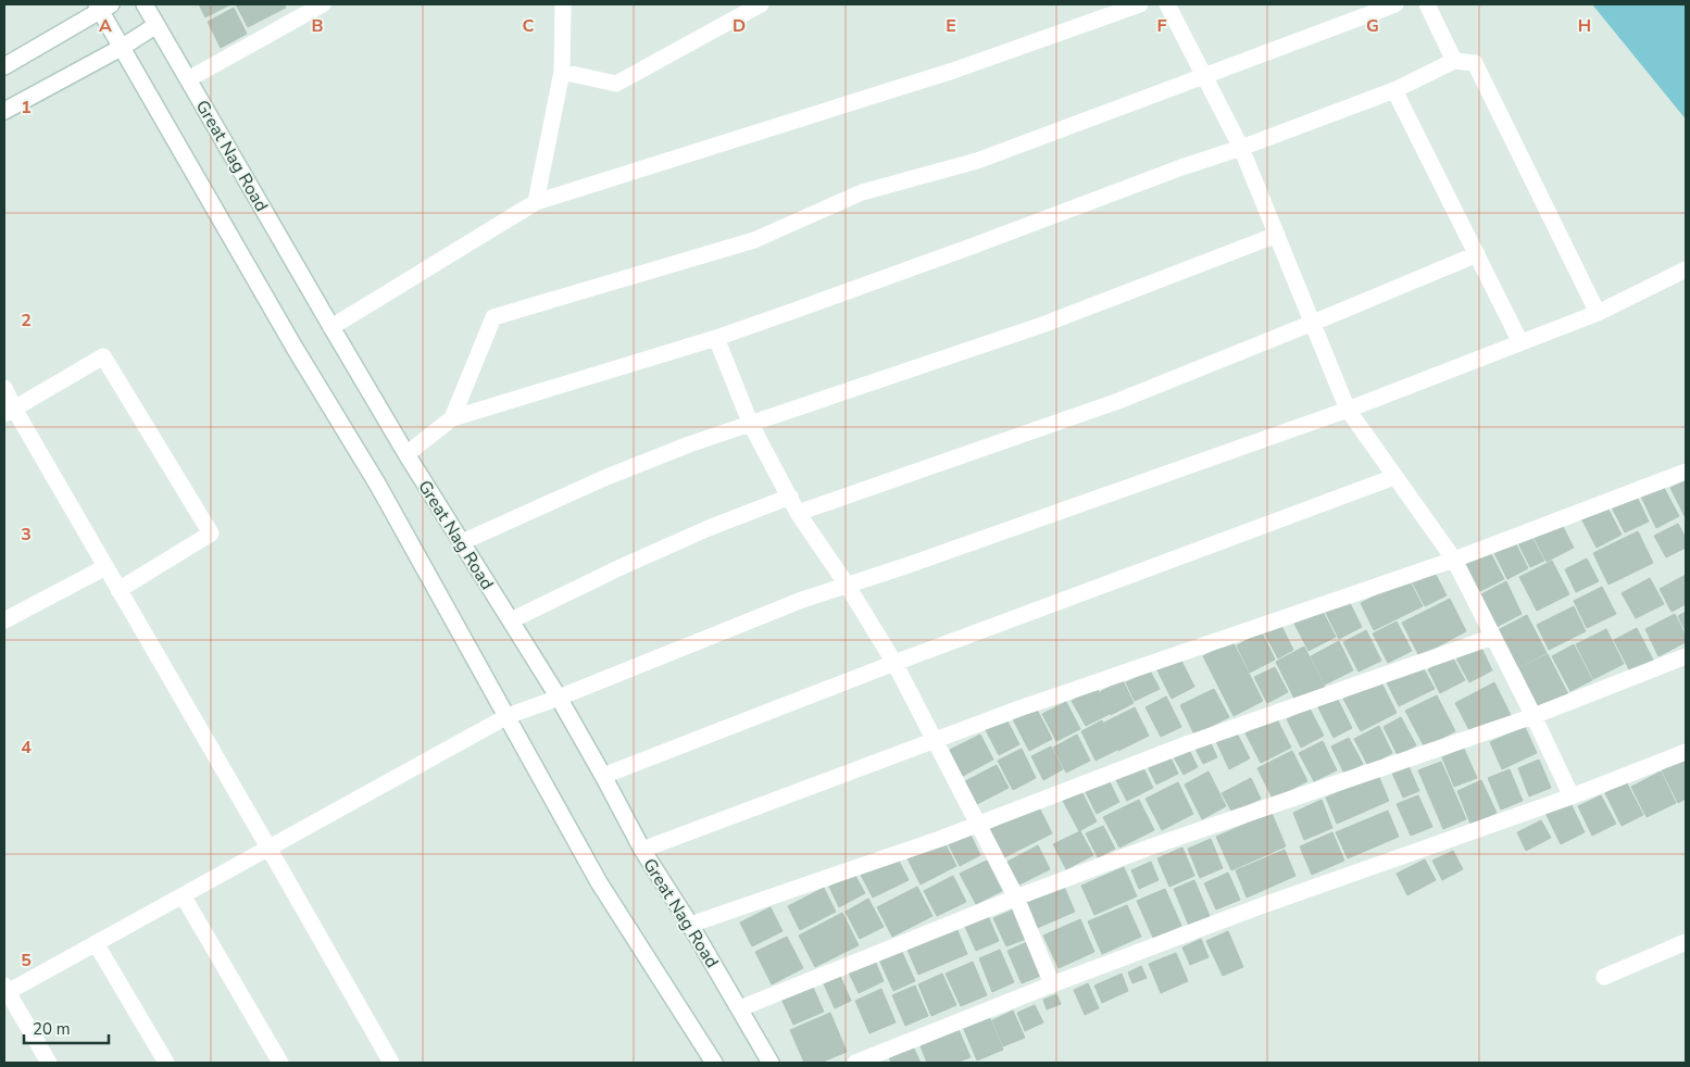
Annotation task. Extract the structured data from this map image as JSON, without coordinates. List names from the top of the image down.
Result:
{
  "streets": {
    "street": ["Great Nag Road"]
  },
  "scale_bar": "20 m",
  "grid": {
    "columns": [
      "A",
      "B",
      "C",
      "D",
      "E",
      "F",
      "G",
      "H"
    ],
    "rows": [
      "1",
      "2",
      "3",
      "4",
      "5"
    ]
  }
}
